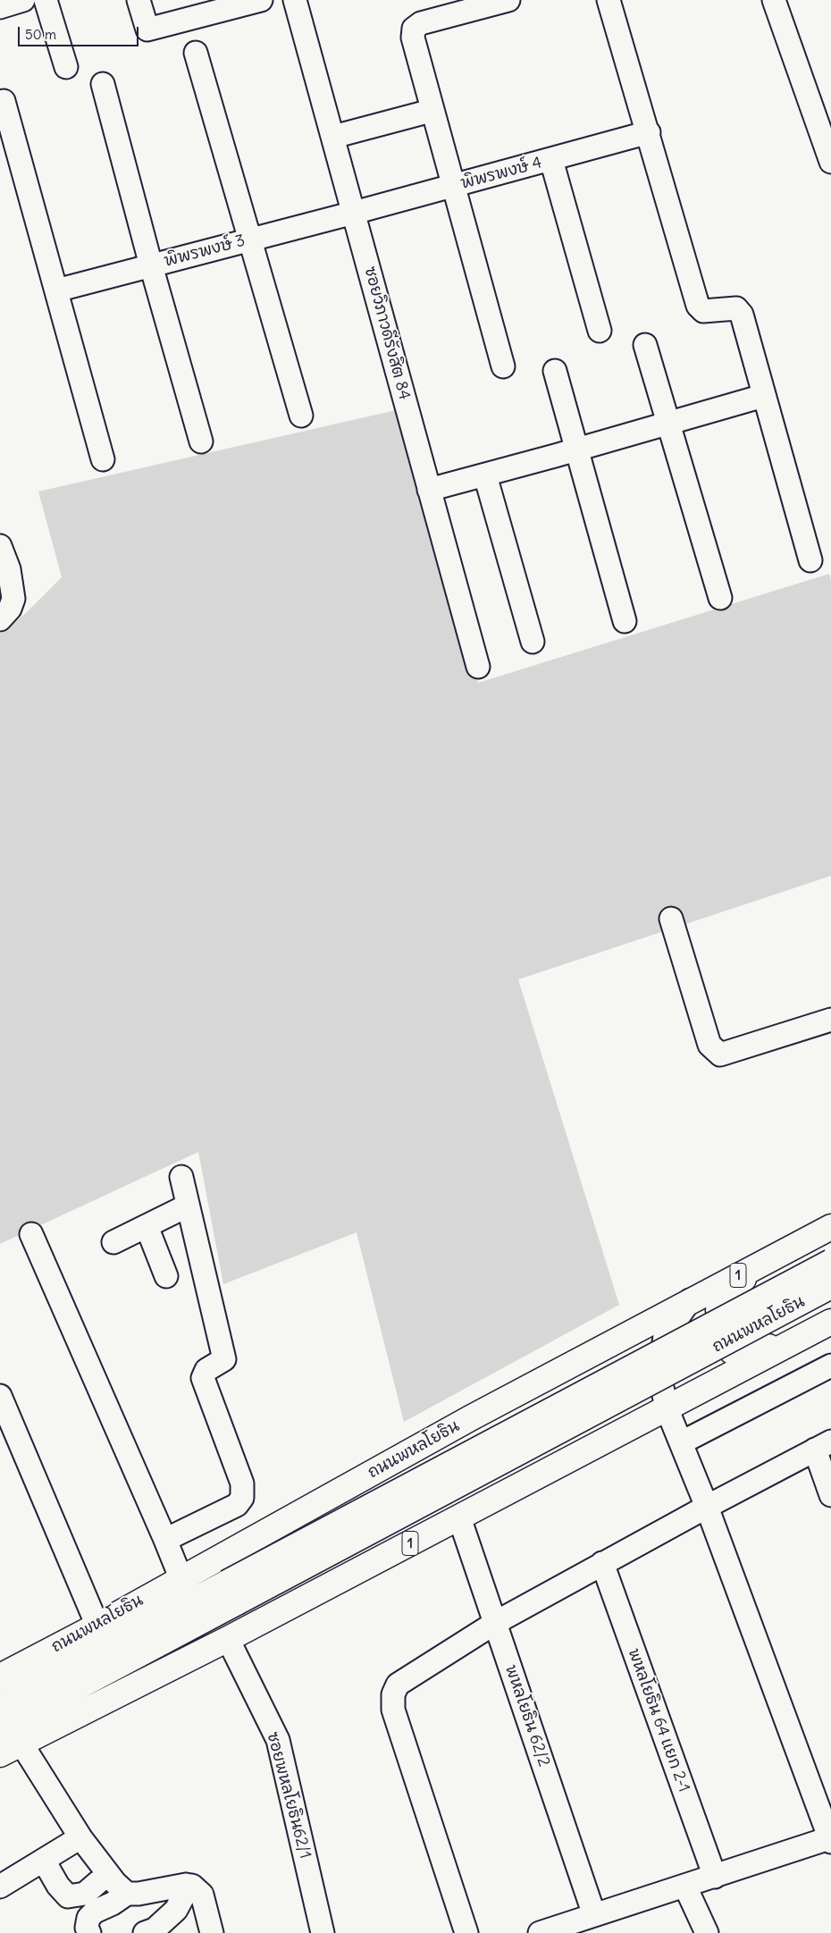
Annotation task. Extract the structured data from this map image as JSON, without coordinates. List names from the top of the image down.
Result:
{
  "streets": {
    "main road": ["1", "ถนนพหลโยธิน"],
    "street": [
      "พิพรพงษ์ 4",
      "พิพรพงษ์ 3",
      "ซอยวิภาวดีรังสิต 84",
      "พหลโยธิน 62/2",
      "พหลโยธิน 64 แยก 2-1",
      "ซอยพหลโยธิน62/1"
    ]
  },
  "crossings": [
    ["พิพรพงษ์ 4", "พิพรพงษ์ 3"],
    ["พิพรพงษ์ 4", "ซอยวิภาวดีรังสิต 84"],
    ["พิพรพงษ์ 3", "ซอยวิภาวดีรังสิต 84"],
    ["ถนนพหลโยธิน", "พหลโยธิน 62/2"],
    ["ถนนพหลโยธิน", "ซอยพหลโยธิน62/1"]
  ],
  "scale_bar": "50 m"
}
